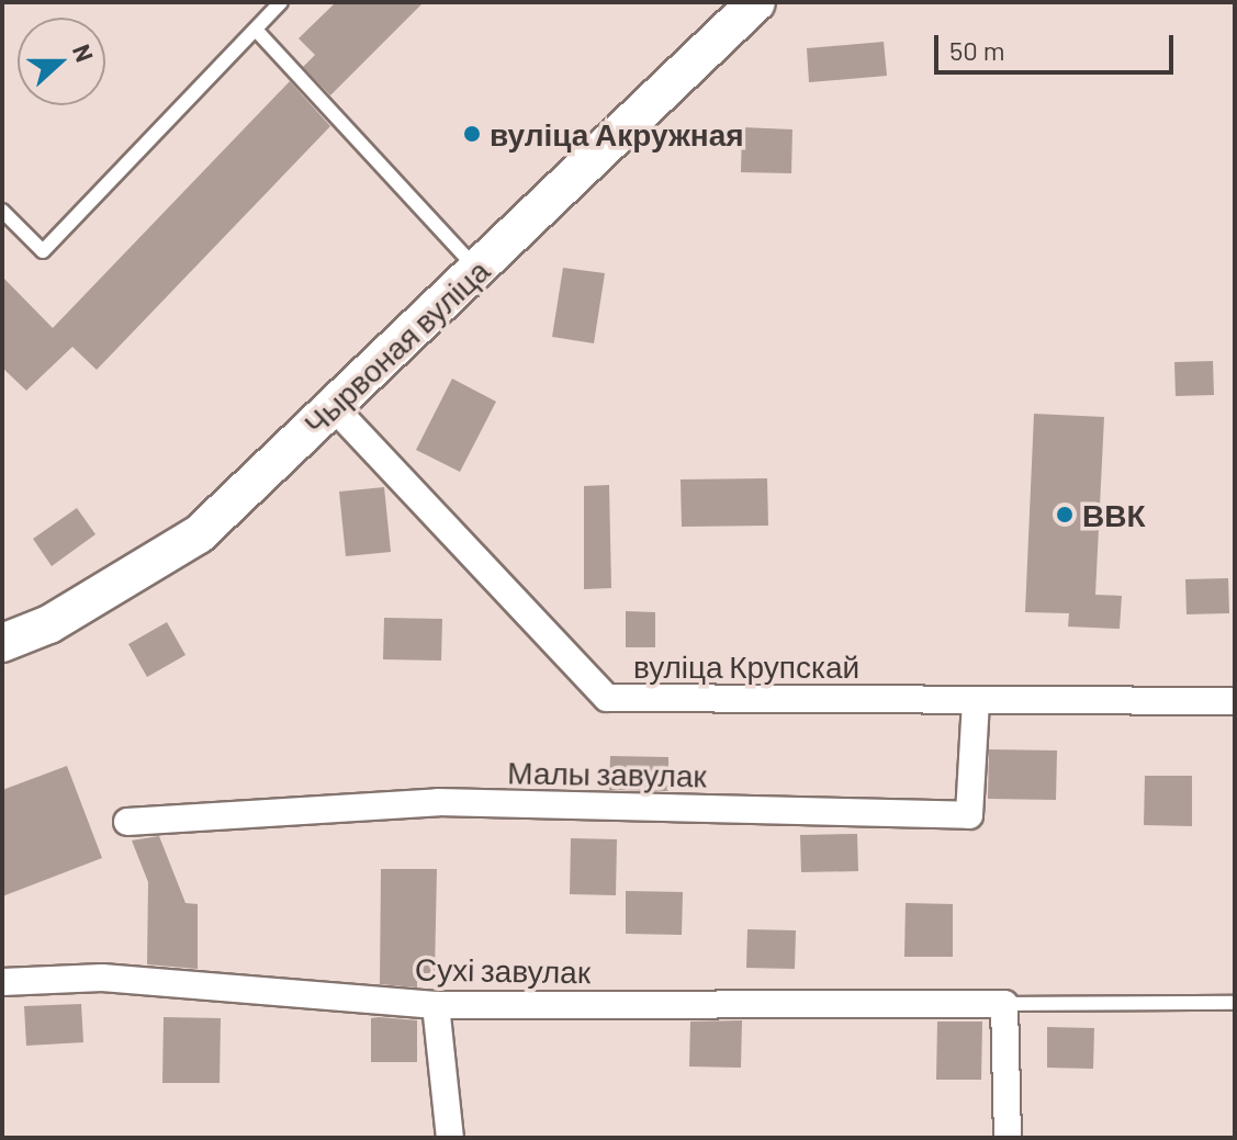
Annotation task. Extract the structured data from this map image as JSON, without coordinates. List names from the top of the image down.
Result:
{
  "streets": {
    "main road": ["Чырвоная вуліца"],
    "street": ["вуліца Крупскай", "Малы завулак", "Сухі завулак"]
  },
  "crossings": [
    ["Чырвоная вуліца", "вуліца Крупскай"],
    ["вуліца Крупскай", "Малы завулак"]
  ],
  "places": ["вуліца Акружная", "ВВК"],
  "scale_bar": "50 m",
  "north": "right"
}
